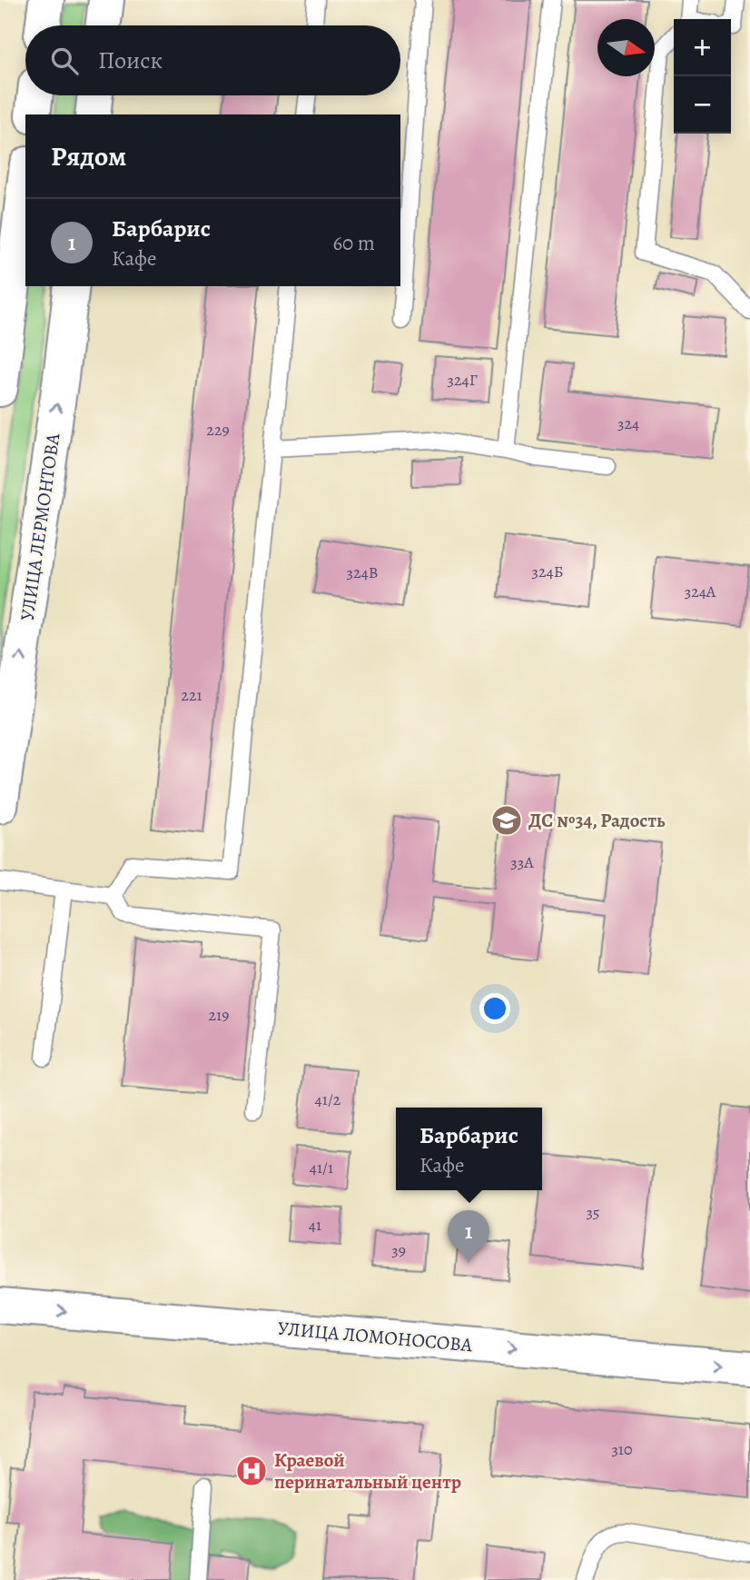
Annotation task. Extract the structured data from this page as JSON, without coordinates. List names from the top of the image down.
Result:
{
  "streets": {
    "main road": ["УЛИЦА ЛЕРМОНТОВА", "УЛИЦА ЛОМОНОСОВА"]
  },
  "one_way": ["УЛИЦА ЛЕРМОНТОВА", "УЛИЦА ЛОМОНОСОВА"],
  "places": {
    "school or university": ["ДС №34, Радость"],
    "hospital": ["Краевой перинатальный центр"]
  },
  "house_numbers": [
    "324Г",
    "324",
    "229",
    "324Б",
    "324В",
    "324А",
    "221",
    "33А",
    "219",
    "41/2",
    "41/1",
    "35",
    "41",
    "39",
    "310"
  ],
  "north": "right",
  "page": {
    "map_buttons": ["+", "−"],
    "search": "Поиск",
    "heading": "Рядом",
    "list": [
      {
        "mark": "1",
        "name": "Барбарис",
        "note": "Кафе",
        "value": "60 m"
      }
    ],
    "popup": ["Барбарис", "Кафе"],
    "pins": "1"
  }
}
